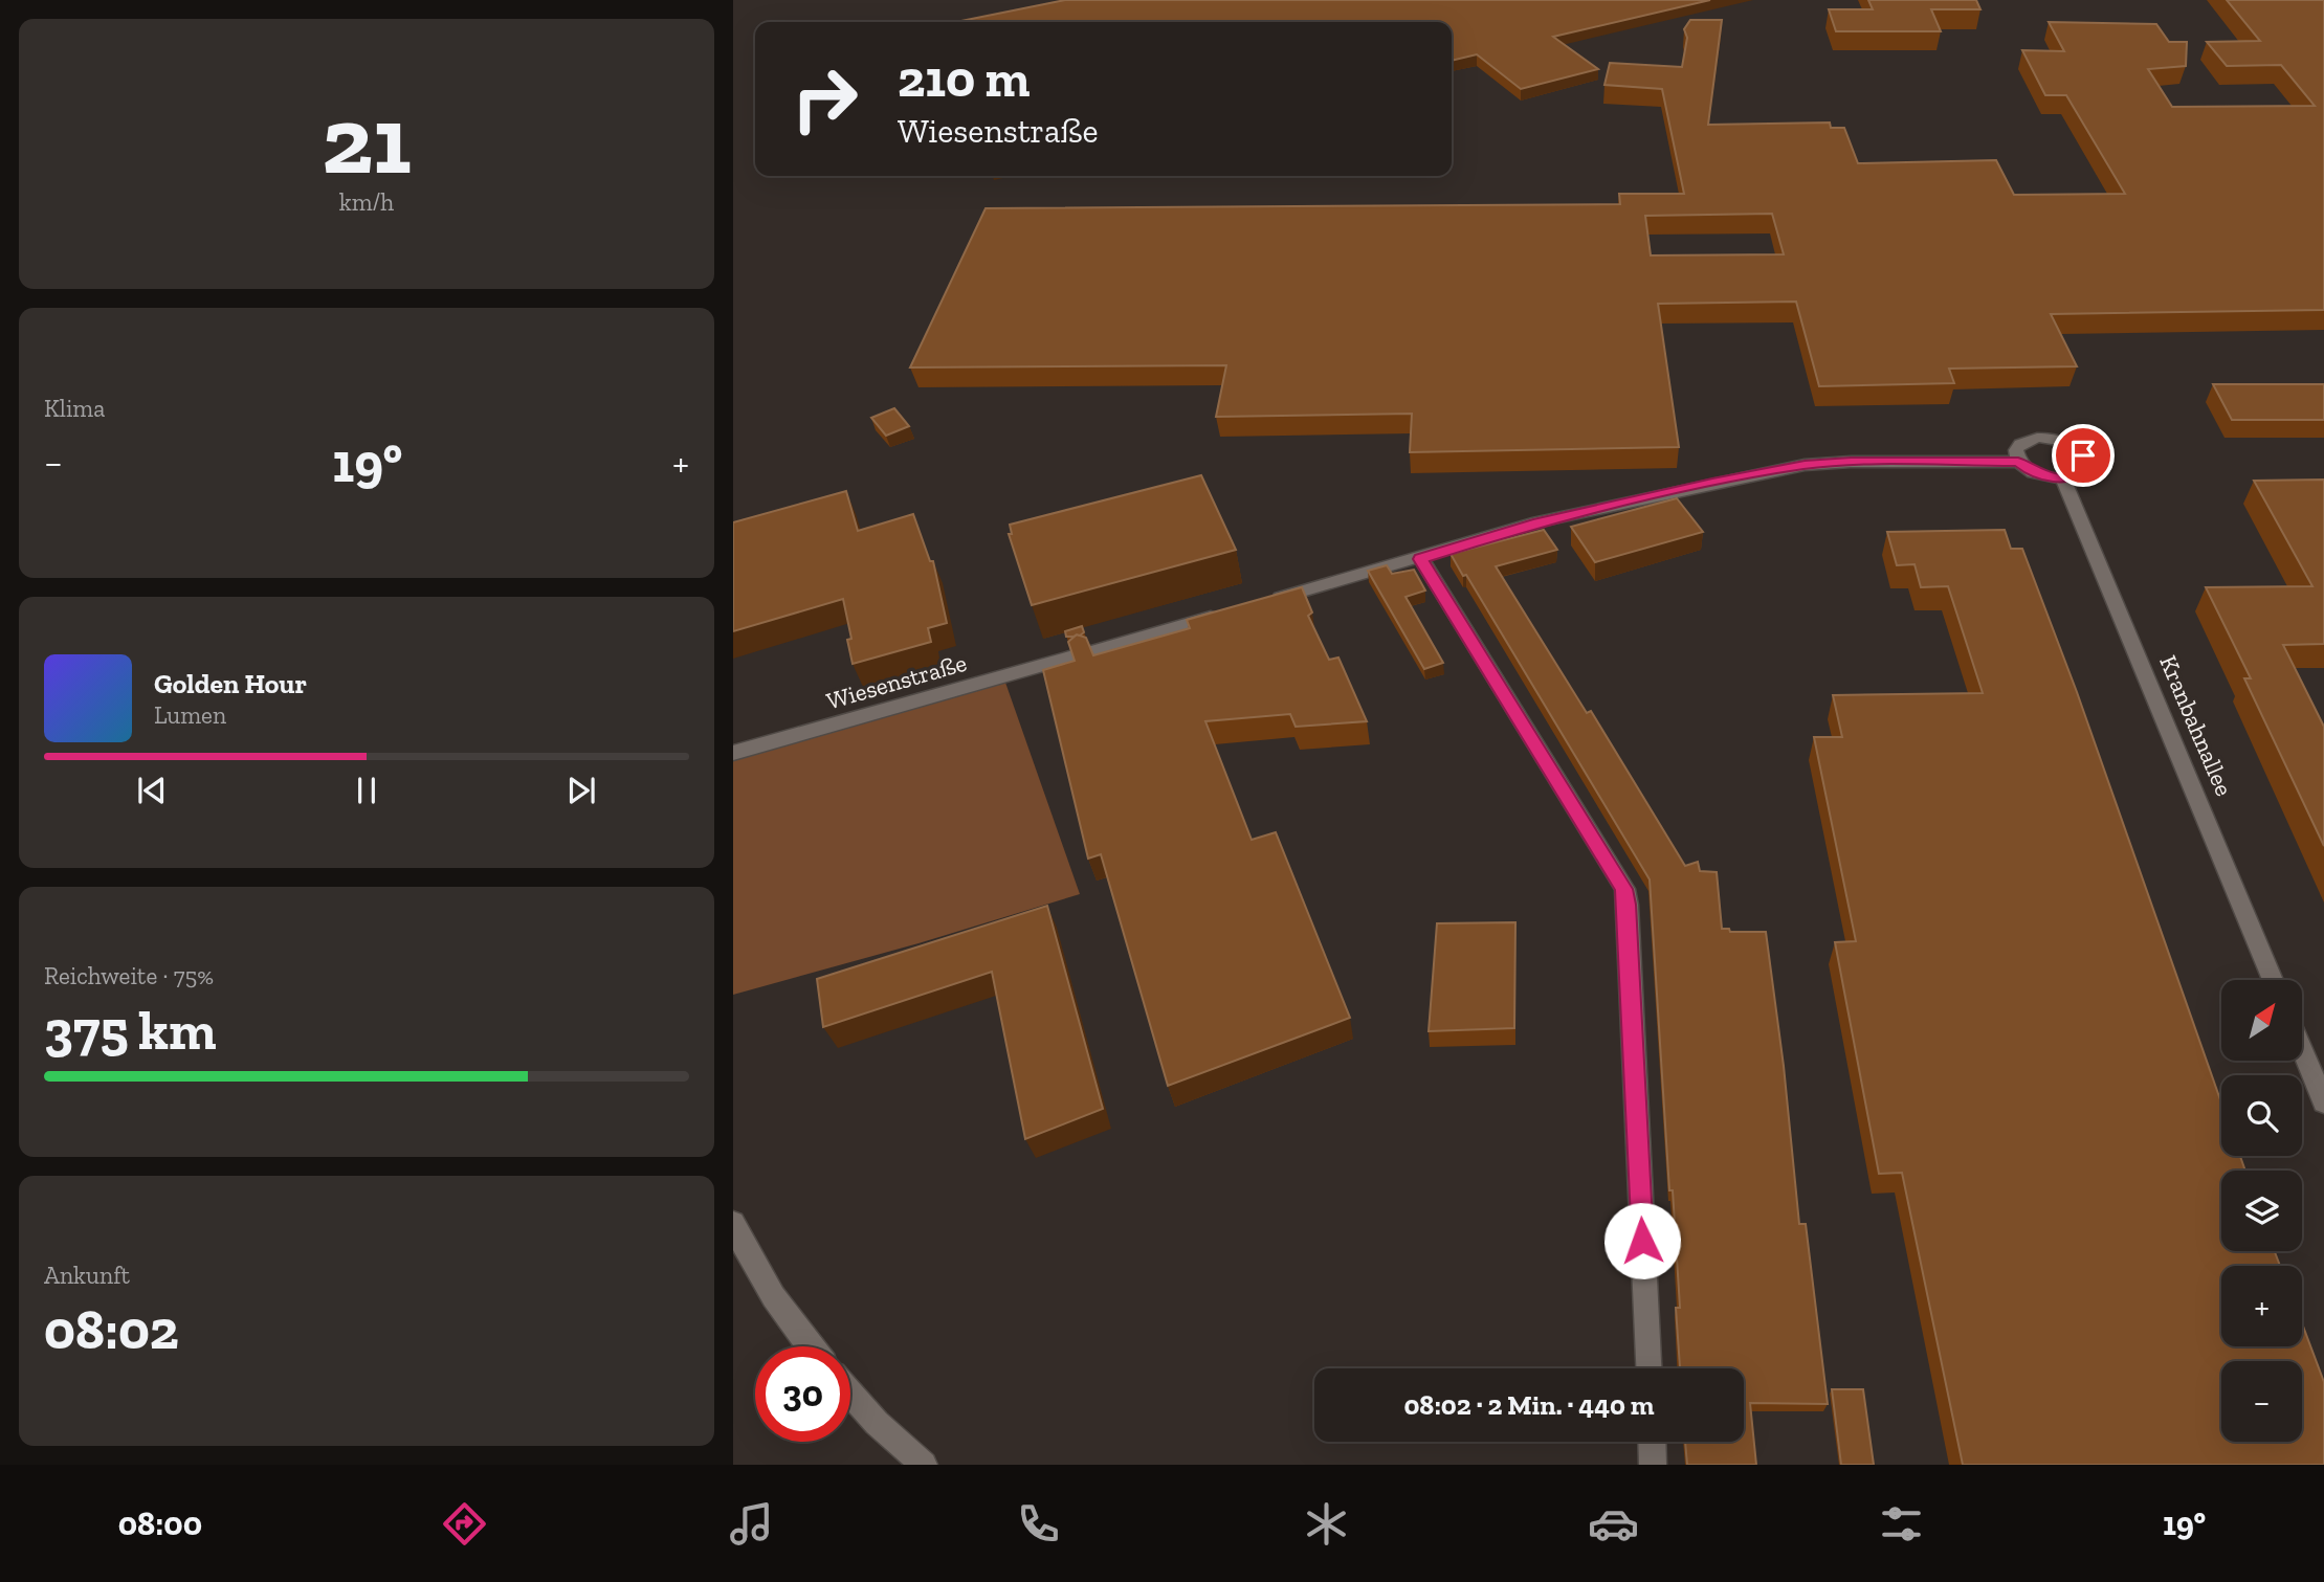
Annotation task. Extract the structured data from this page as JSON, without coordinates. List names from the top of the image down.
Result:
{
  "streets": {
    "street": ["Wiesenstraße", "Kranbahnallee"]
  },
  "north": "top right",
  "page": {
    "tile": [
      ["21", "km/h"],
      "Klima",
      ["Reichweite · 75%", "375 km"],
      ["Ankunft", "08:02"]
    ],
    "turn": ["210 m", "Wiesenstraße"],
    "heat": ["−", "19°", "+"],
    "song": ["Golden Hour", "Lumen"],
    "map_buttons": ["+", "−"],
    "limit": "30",
    "trip": "08:02 · 2 Min. · 440 m",
    "tabs": ["08:00", "19°"]
  }
}
